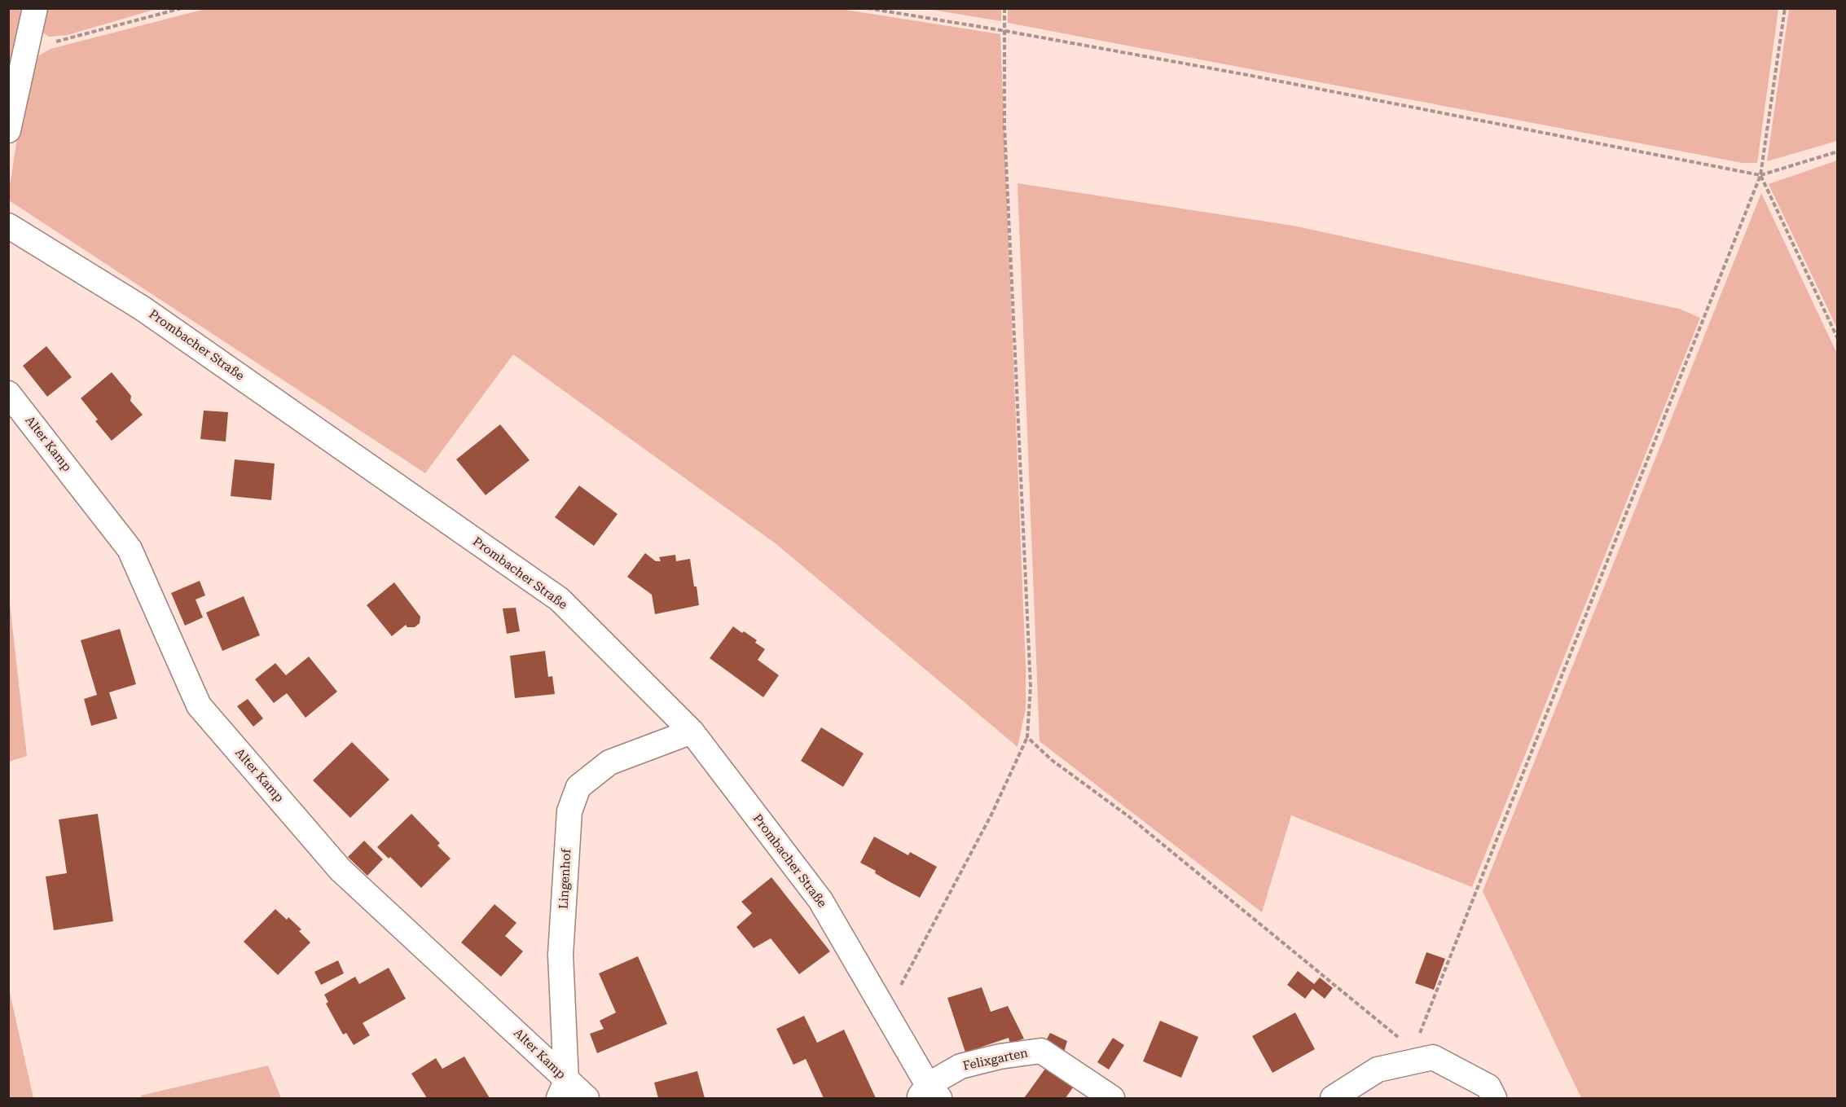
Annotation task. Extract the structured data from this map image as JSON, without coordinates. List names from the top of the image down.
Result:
{
  "streets": {
    "street": [
      "Prombacher Straße",
      "Alter Kamp",
      "Lingenhof",
      "Felixgarten"
    ]
  },
  "crossings": [
    ["Prombacher Straße", "Lingenhof"],
    ["Prombacher Straße", "Felixgarten"],
    ["Alter Kamp", "Lingenhof"]
  ]
}
